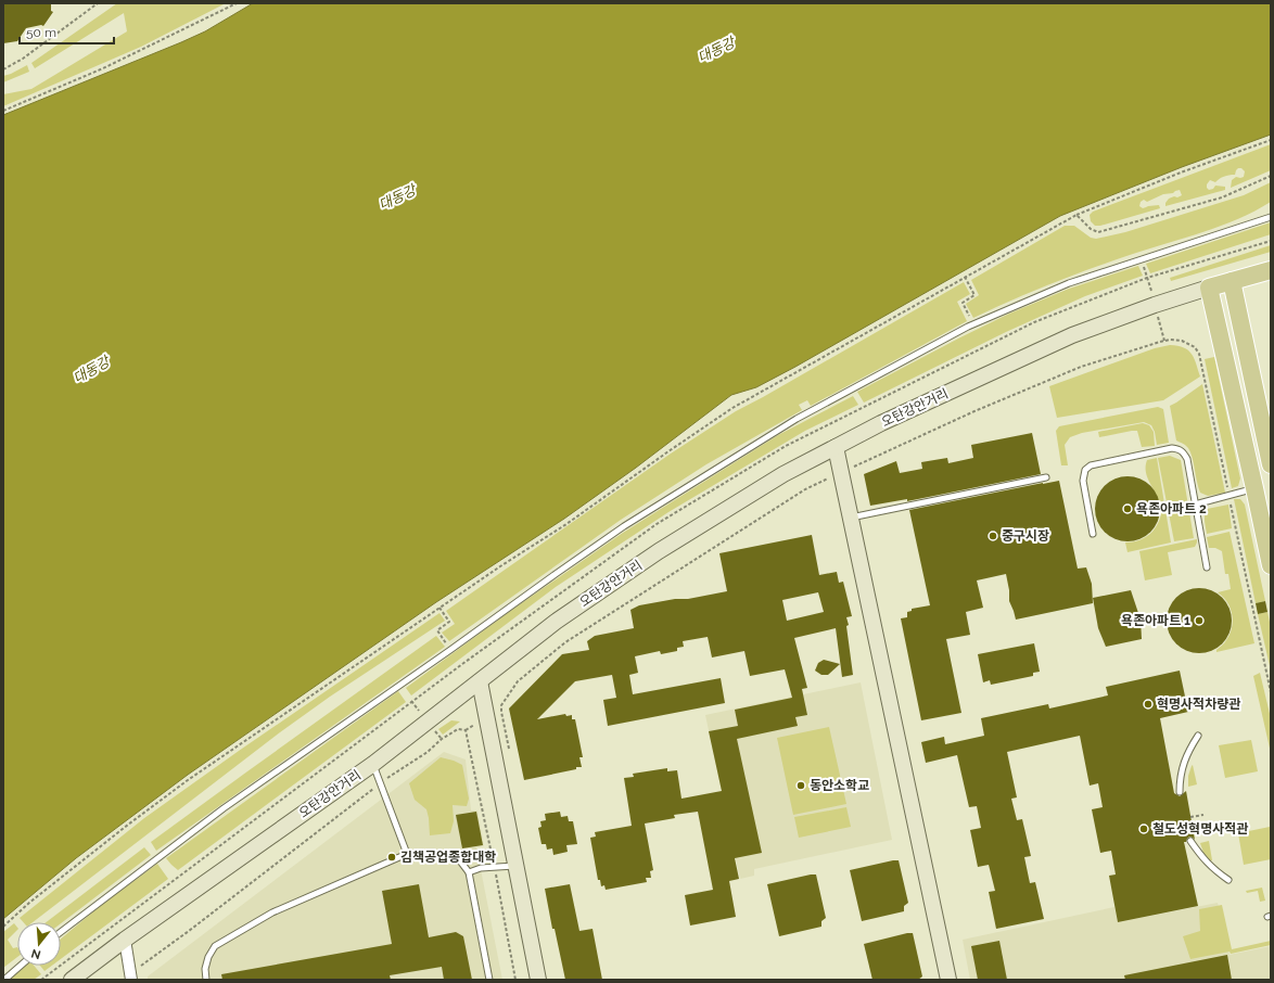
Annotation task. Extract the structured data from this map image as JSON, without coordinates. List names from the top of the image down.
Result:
{
  "streets": {
    "main road": ["오탄강안거리"]
  },
  "water": ["대동강"],
  "places": [
    "욕존아파트 2",
    "중구시장",
    "욕존아파트 1",
    "혁명사적차량관",
    "동안소학교",
    "철도성혁명사적관",
    "김책공업종합대학"
  ],
  "scale_bar": "50 m",
  "north": "bottom"
}
